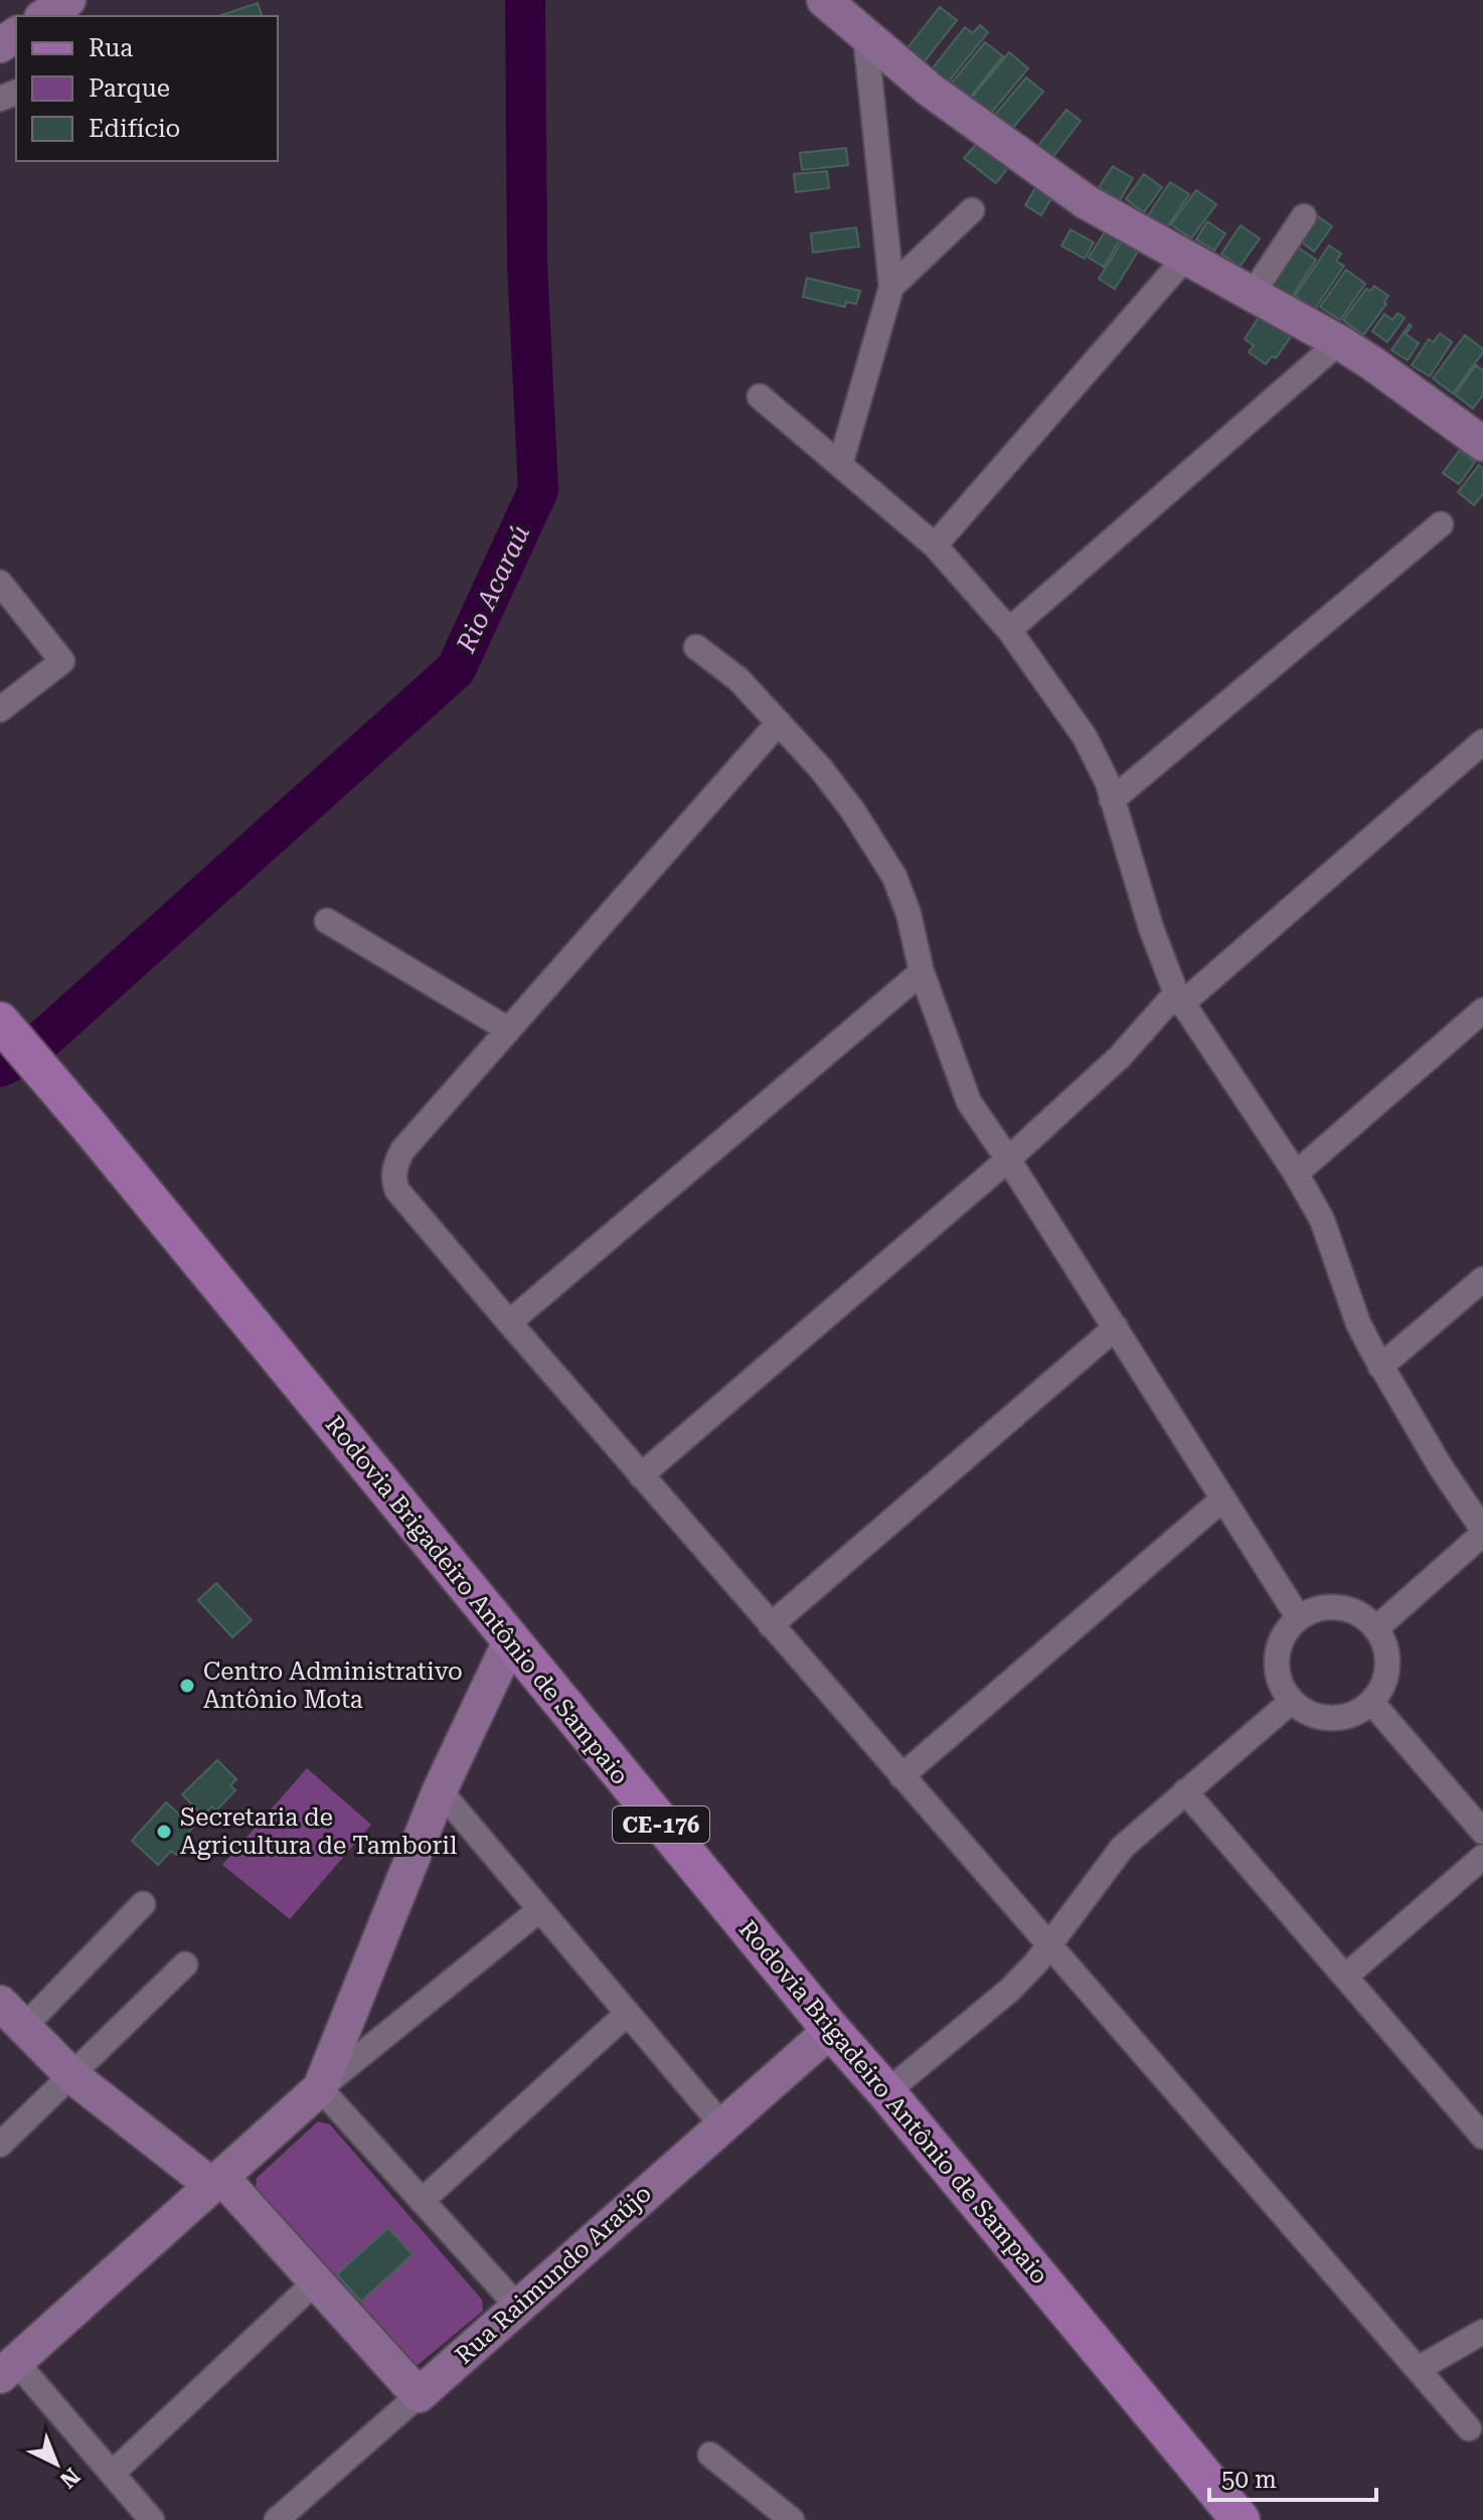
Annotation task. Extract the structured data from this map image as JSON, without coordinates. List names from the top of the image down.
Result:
{
  "streets": {
    "main road": ["Rodovia Brigadeiro Antônio de Sampaio", "CE-176"],
    "street": ["Rua Raimundo Araújo"]
  },
  "crossings": [
    ["Rodovia Brigadeiro Antônio de Sampaio", "Rua Raimundo Araújo"]
  ],
  "water": ["Rio Acaraú"],
  "places": ["Centro Administrativo Antônio Mota", "Secretaria de Agricultura de Tamboril"],
  "legend": ["Rua", "Parque", "Edifício"],
  "scale_bar": "50 m",
  "north": "bottom right"
}
